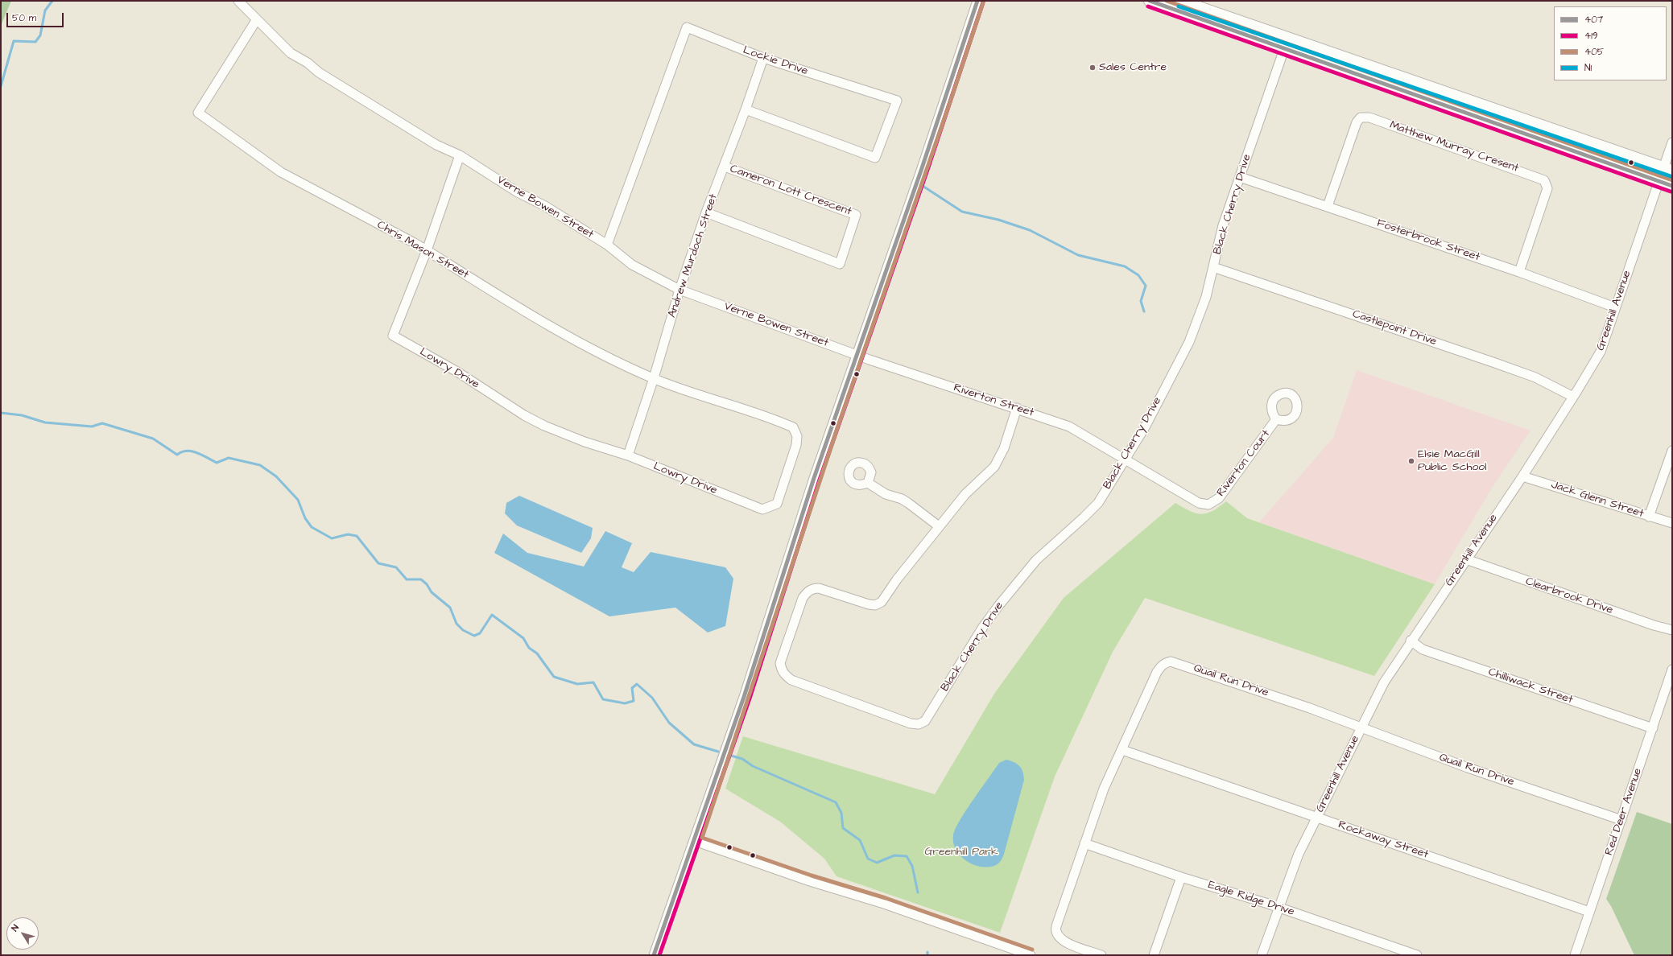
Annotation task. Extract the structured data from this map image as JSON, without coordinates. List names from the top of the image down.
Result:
{
  "streets": {
    "street": [
      "Lockie Drive",
      "Matthew Murray Cresent",
      "Cameron Lott Crescent",
      "Black Cherry Drive",
      "Verne Bowen Street",
      "Fosterbrook Street",
      "Chris Mason Street",
      "Andrew Murdoch Street",
      "Greenhill Avenue",
      "Castlepoint Drive",
      "Lowry Drive",
      "Riverton Street",
      "Riverton Court",
      "Jack Glenn Street",
      "Clearbrook Drive",
      "Quail Run Drive",
      "Chilliwack Street",
      "Red Deer Avenue",
      "Rockaway Street",
      "Eagle Ridge Drive"
    ]
  },
  "crossings": [
    ["Lockie Drive", "Verne Bowen Street"],
    ["Lockie Drive", "Andrew Murdoch Street"],
    ["Matthew Murray Cresent", "Fosterbrook Street"],
    ["Cameron Lott Crescent", "Andrew Murdoch Street"],
    ["Black Cherry Drive", "Fosterbrook Street"],
    ["Black Cherry Drive", "Castlepoint Drive"],
    ["Black Cherry Drive", "Riverton Street"],
    ["Black Cherry Drive", "Riverton Court"],
    ["Verne Bowen Street", "Chris Mason Street"],
    ["Verne Bowen Street", "Andrew Murdoch Street"],
    ["Verne Bowen Street", "Riverton Street"],
    ["Fosterbrook Street", "Greenhill Avenue"],
    ["Chris Mason Street", "Andrew Murdoch Street"],
    ["Chris Mason Street", "Lowry Drive"],
    ["Andrew Murdoch Street", "Lowry Drive"],
    ["Greenhill Avenue", "Castlepoint Drive"],
    ["Greenhill Avenue", "Jack Glenn Street"],
    ["Greenhill Avenue", "Clearbrook Drive"],
    ["Greenhill Avenue", "Quail Run Drive"],
    ["Greenhill Avenue", "Chilliwack Street"],
    ["Greenhill Avenue", "Rockaway Street"],
    ["Greenhill Avenue", "Eagle Ridge Drive"],
    ["Riverton Street", "Riverton Court"],
    ["Quail Run Drive", "Red Deer Avenue"],
    ["Quail Run Drive", "Rockaway Street"],
    ["Quail Run Drive", "Eagle Ridge Drive"],
    ["Chilliwack Street", "Red Deer Avenue"],
    ["Red Deer Avenue", "Rockaway Street"]
  ],
  "parks": ["Greenhill Park"],
  "places": ["Sales Centre", "Elsie MacGill Public School"],
  "lines": [
    "transit line 407",
    "transit line 405",
    "transit line 419",
    "transit line N1"
  ],
  "legend": [
    "407",
    "419",
    "405",
    "N1"
  ],
  "scale_bar": "50 m",
  "north": "top left"
}
